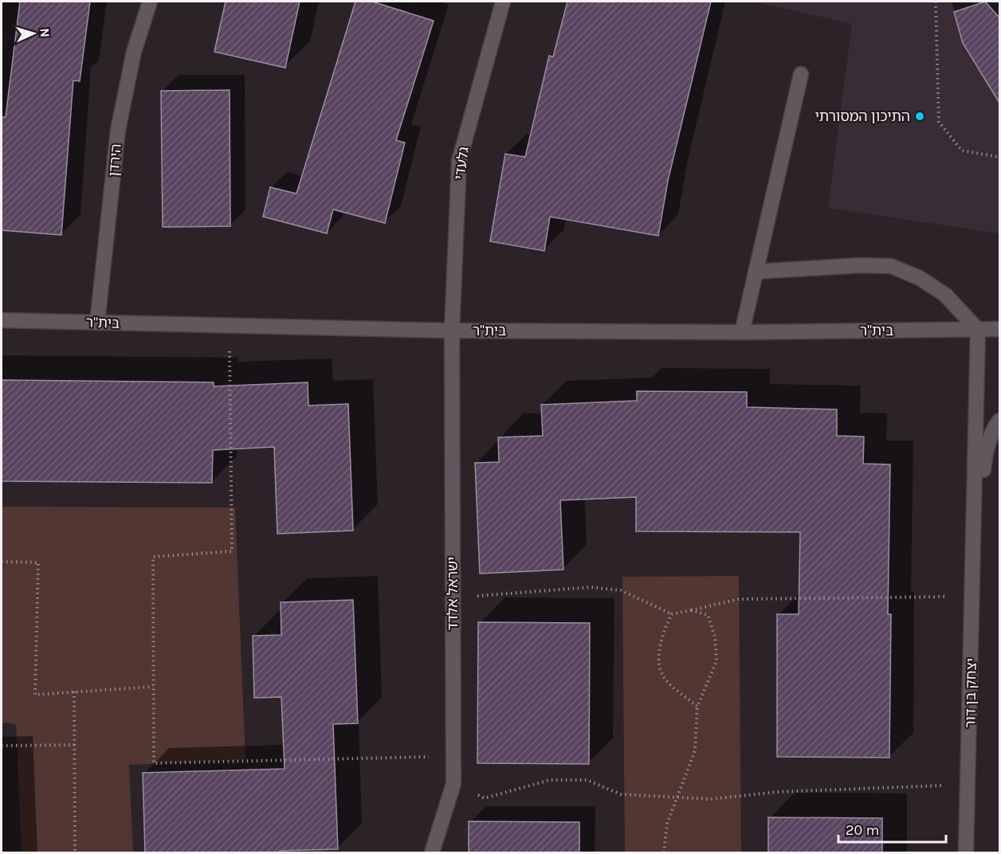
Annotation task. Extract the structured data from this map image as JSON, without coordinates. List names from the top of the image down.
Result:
{
  "streets": {
    "street": [
      "הירדן",
      "גלעדי",
      "בית\"ר",
      "ישראל אלדד",
      "יצחק בן דור"
    ]
  },
  "crossings": [
    ["הירדן", "בית\"ר"],
    ["גלעדי", "בית\"ר"],
    ["גלעדי", "ישראל אלדד"],
    ["בית\"ר", "ישראל אלדד"],
    ["בית\"ר", "יצחק בן דור"]
  ],
  "places": ["התיכון המסורתי"],
  "scale_bar": "20 m",
  "north": "right"
}
